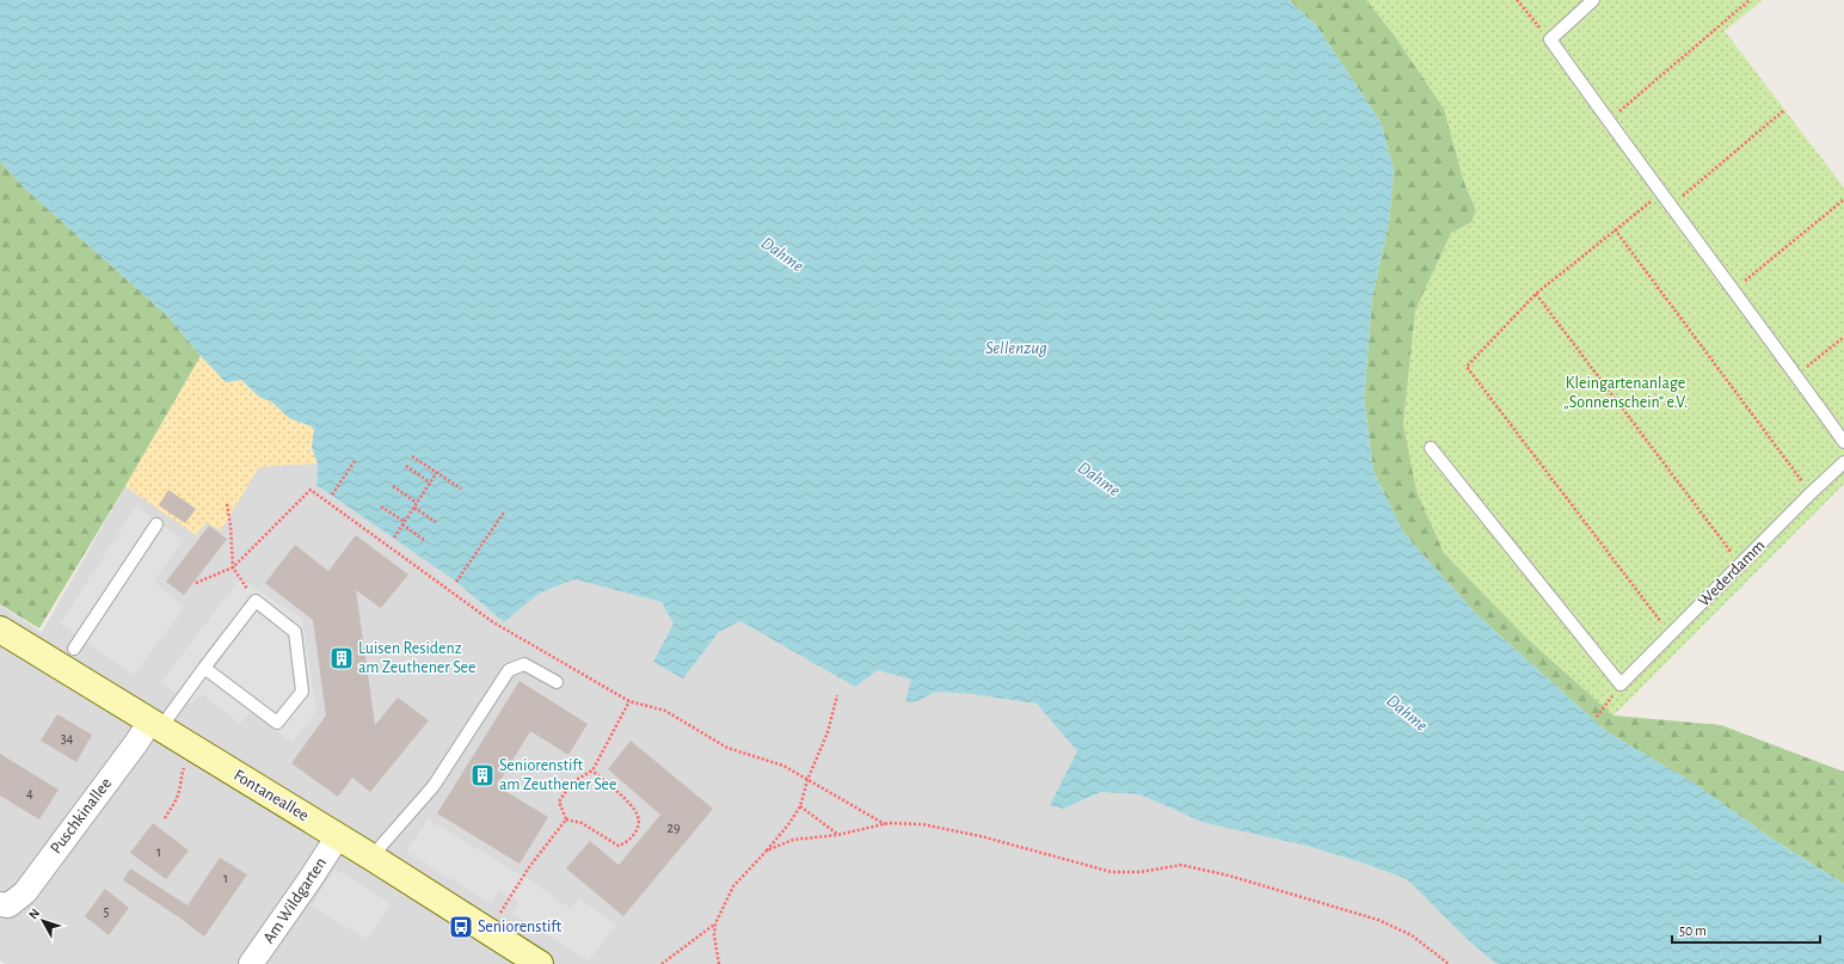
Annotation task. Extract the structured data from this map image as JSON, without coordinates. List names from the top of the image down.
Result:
{
  "streets": {
    "main road": ["Fontaneallee"],
    "street": ["Puschkinallee", "Am Wildgarten"],
    "lane": ["Wederdamm"]
  },
  "crossings": [
    ["Fontaneallee", "Puschkinallee"],
    ["Fontaneallee", "Am Wildgarten"]
  ],
  "water": ["Dahme", "Sellenzug"],
  "parks": ["Kleingartenanlage „Sonnenschein“ e.V."],
  "places": {
    "building": ["Luisen Residenz am Zeuthener See", "Seniorenstift am Zeuthener See"],
    "bus stop": ["Seniorenstift"]
  },
  "house_numbers": [
    "34",
    "4",
    "29",
    "1",
    "1",
    "5"
  ],
  "scale_bar": "50 m",
  "north": "top left"
}
